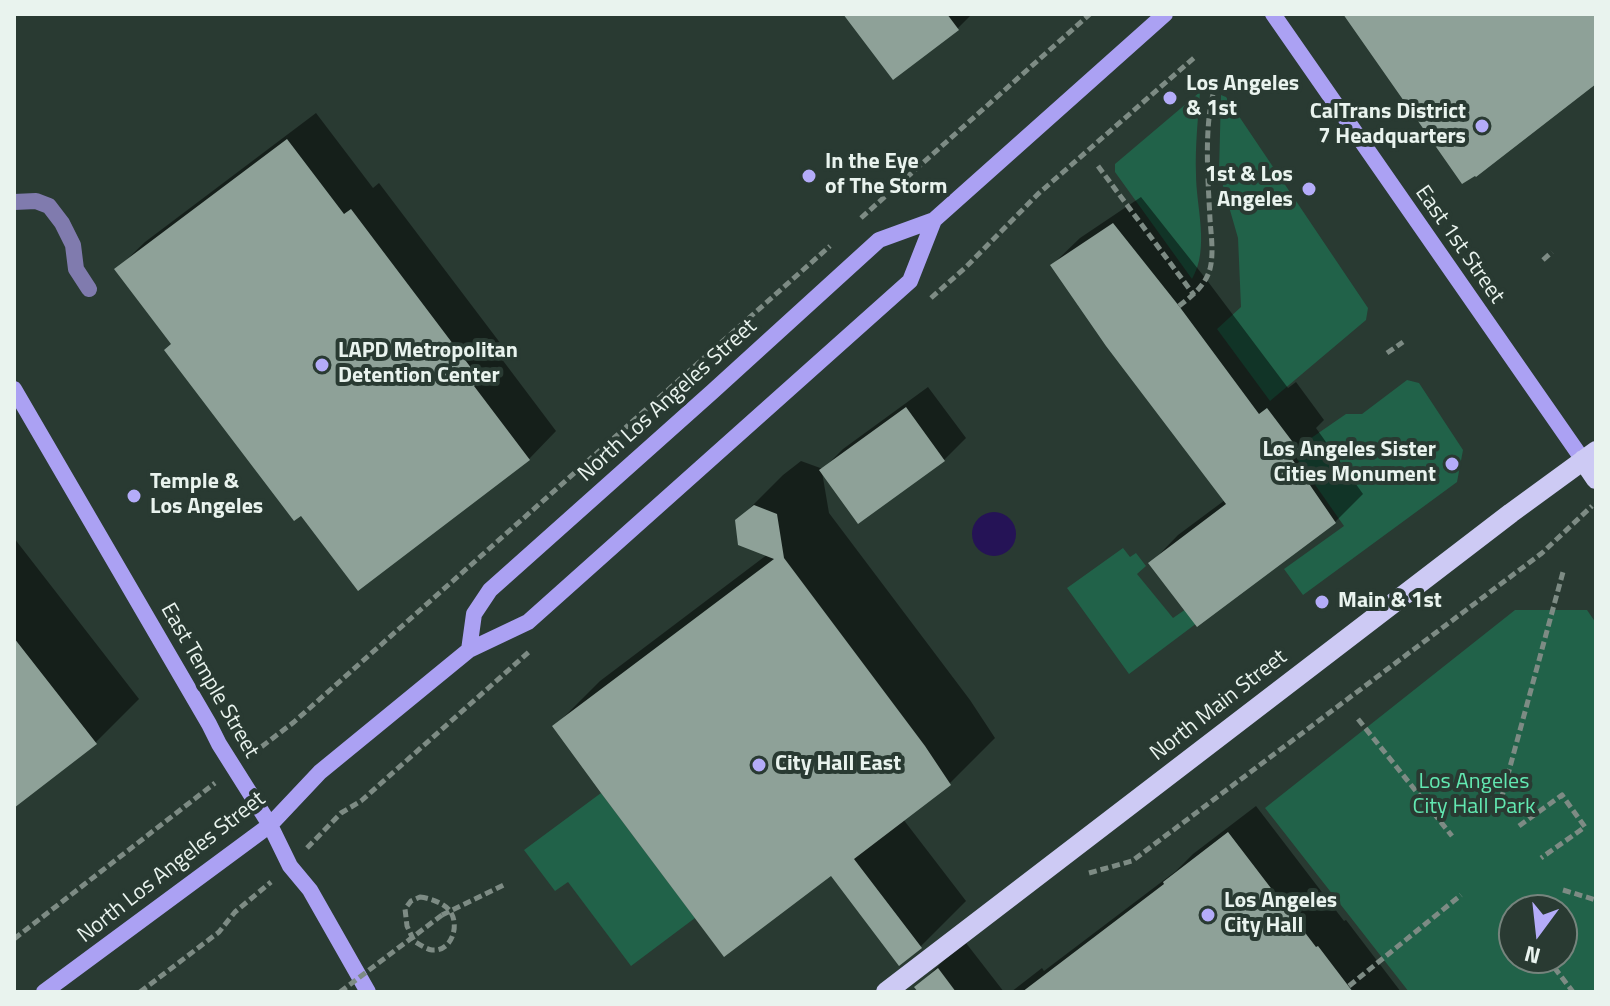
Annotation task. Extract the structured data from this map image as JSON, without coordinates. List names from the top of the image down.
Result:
{
  "streets": {
    "main road": [
      "East 1st Street",
      "North Los Angeles Street",
      "East Temple Street",
      "North Main Street"
    ]
  },
  "crossings": [
    ["East 1st Street", "North Main Street"],
    ["North Los Angeles Street", "East Temple Street"]
  ],
  "parks": ["Los Angeles City Hall Park"],
  "places": [
    "Los Angeles & 1st",
    "CalTrans District 7 Headquarters",
    "In the Eye of The Storm",
    "1st & Los Angeles",
    "LAPD Metropolitan Detention Center",
    "Los Angeles Sister Cities Monument",
    "Temple & Los Angeles",
    "Main & 1st",
    "City Hall East",
    "Los Angeles City Hall"
  ],
  "north": "bottom"
}
